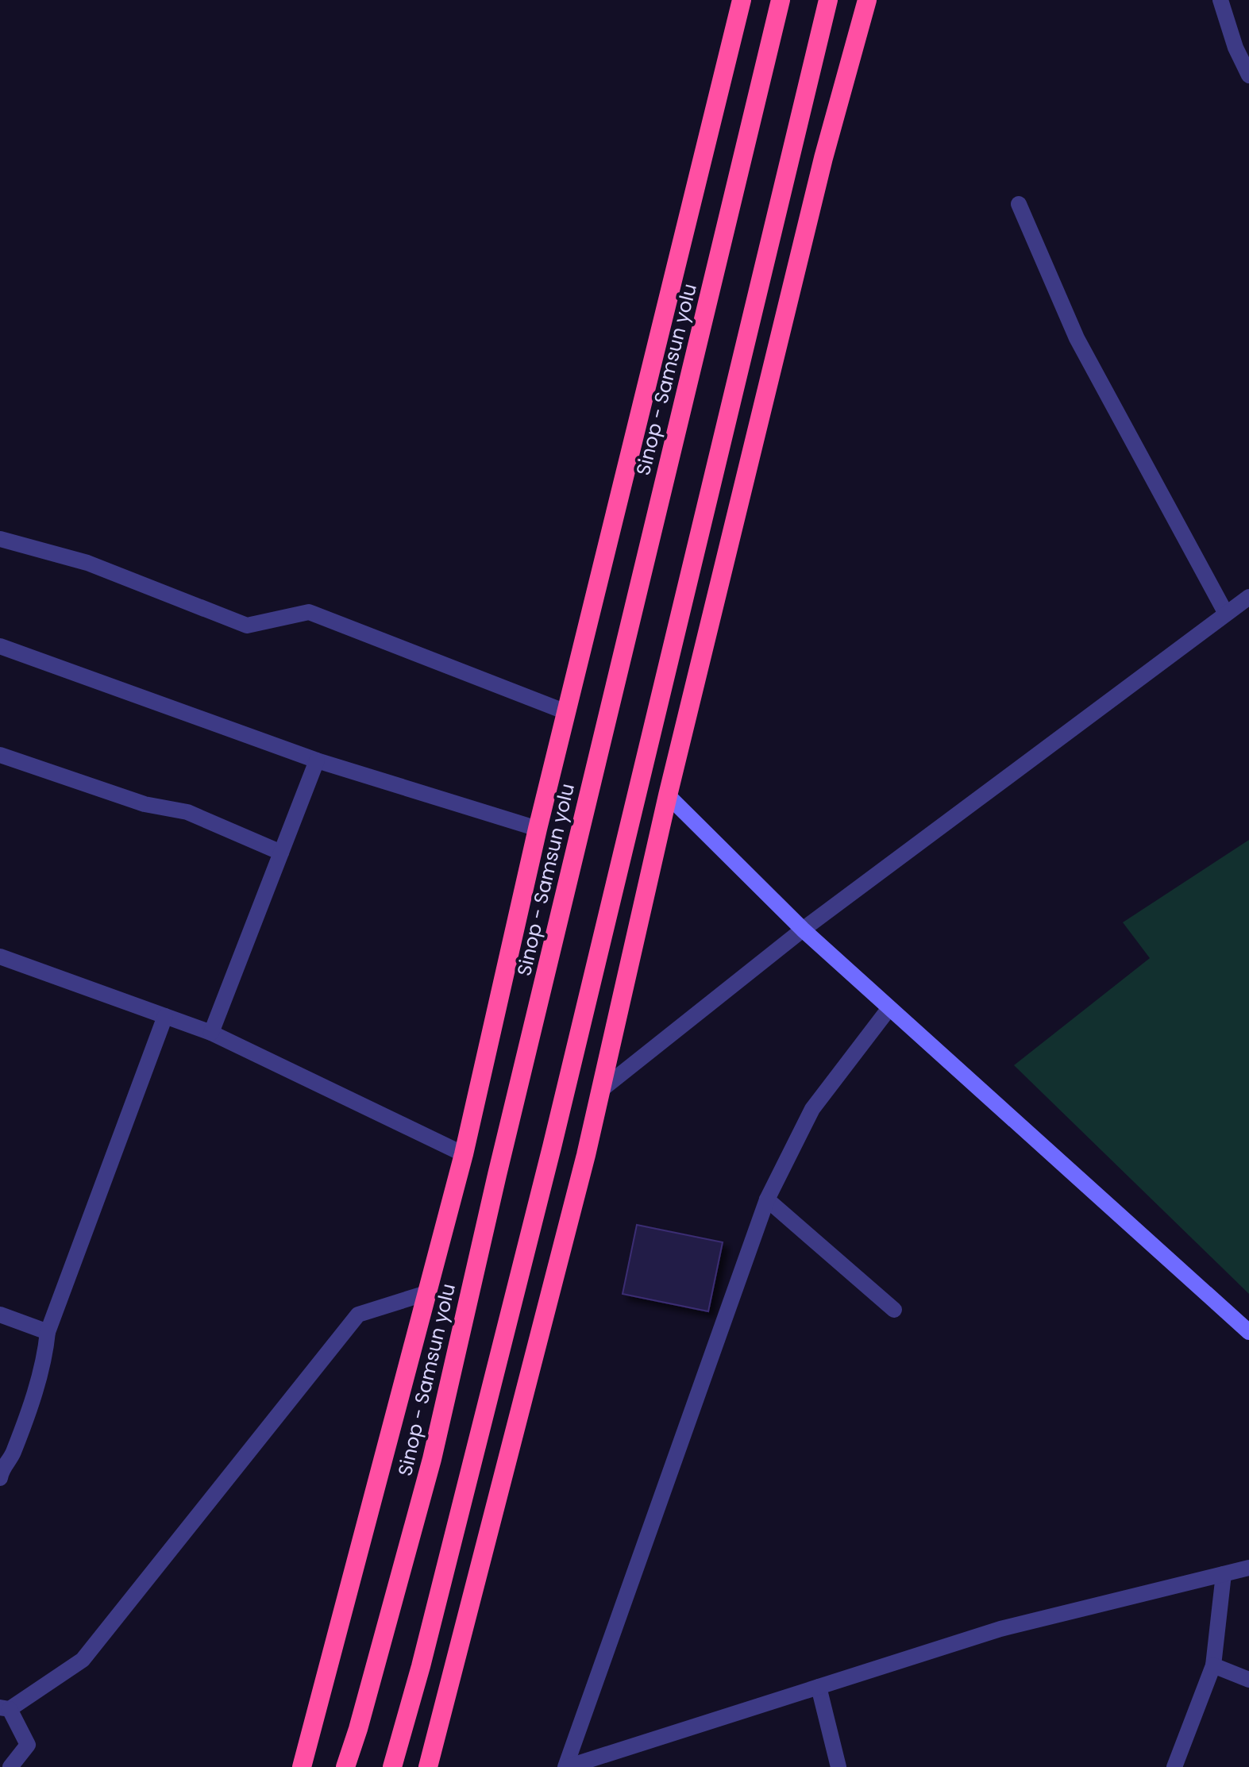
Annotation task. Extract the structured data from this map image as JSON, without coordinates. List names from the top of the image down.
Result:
{
  "streets": {
    "highway": ["Sinop - Samsun yolu"]
  }
}
